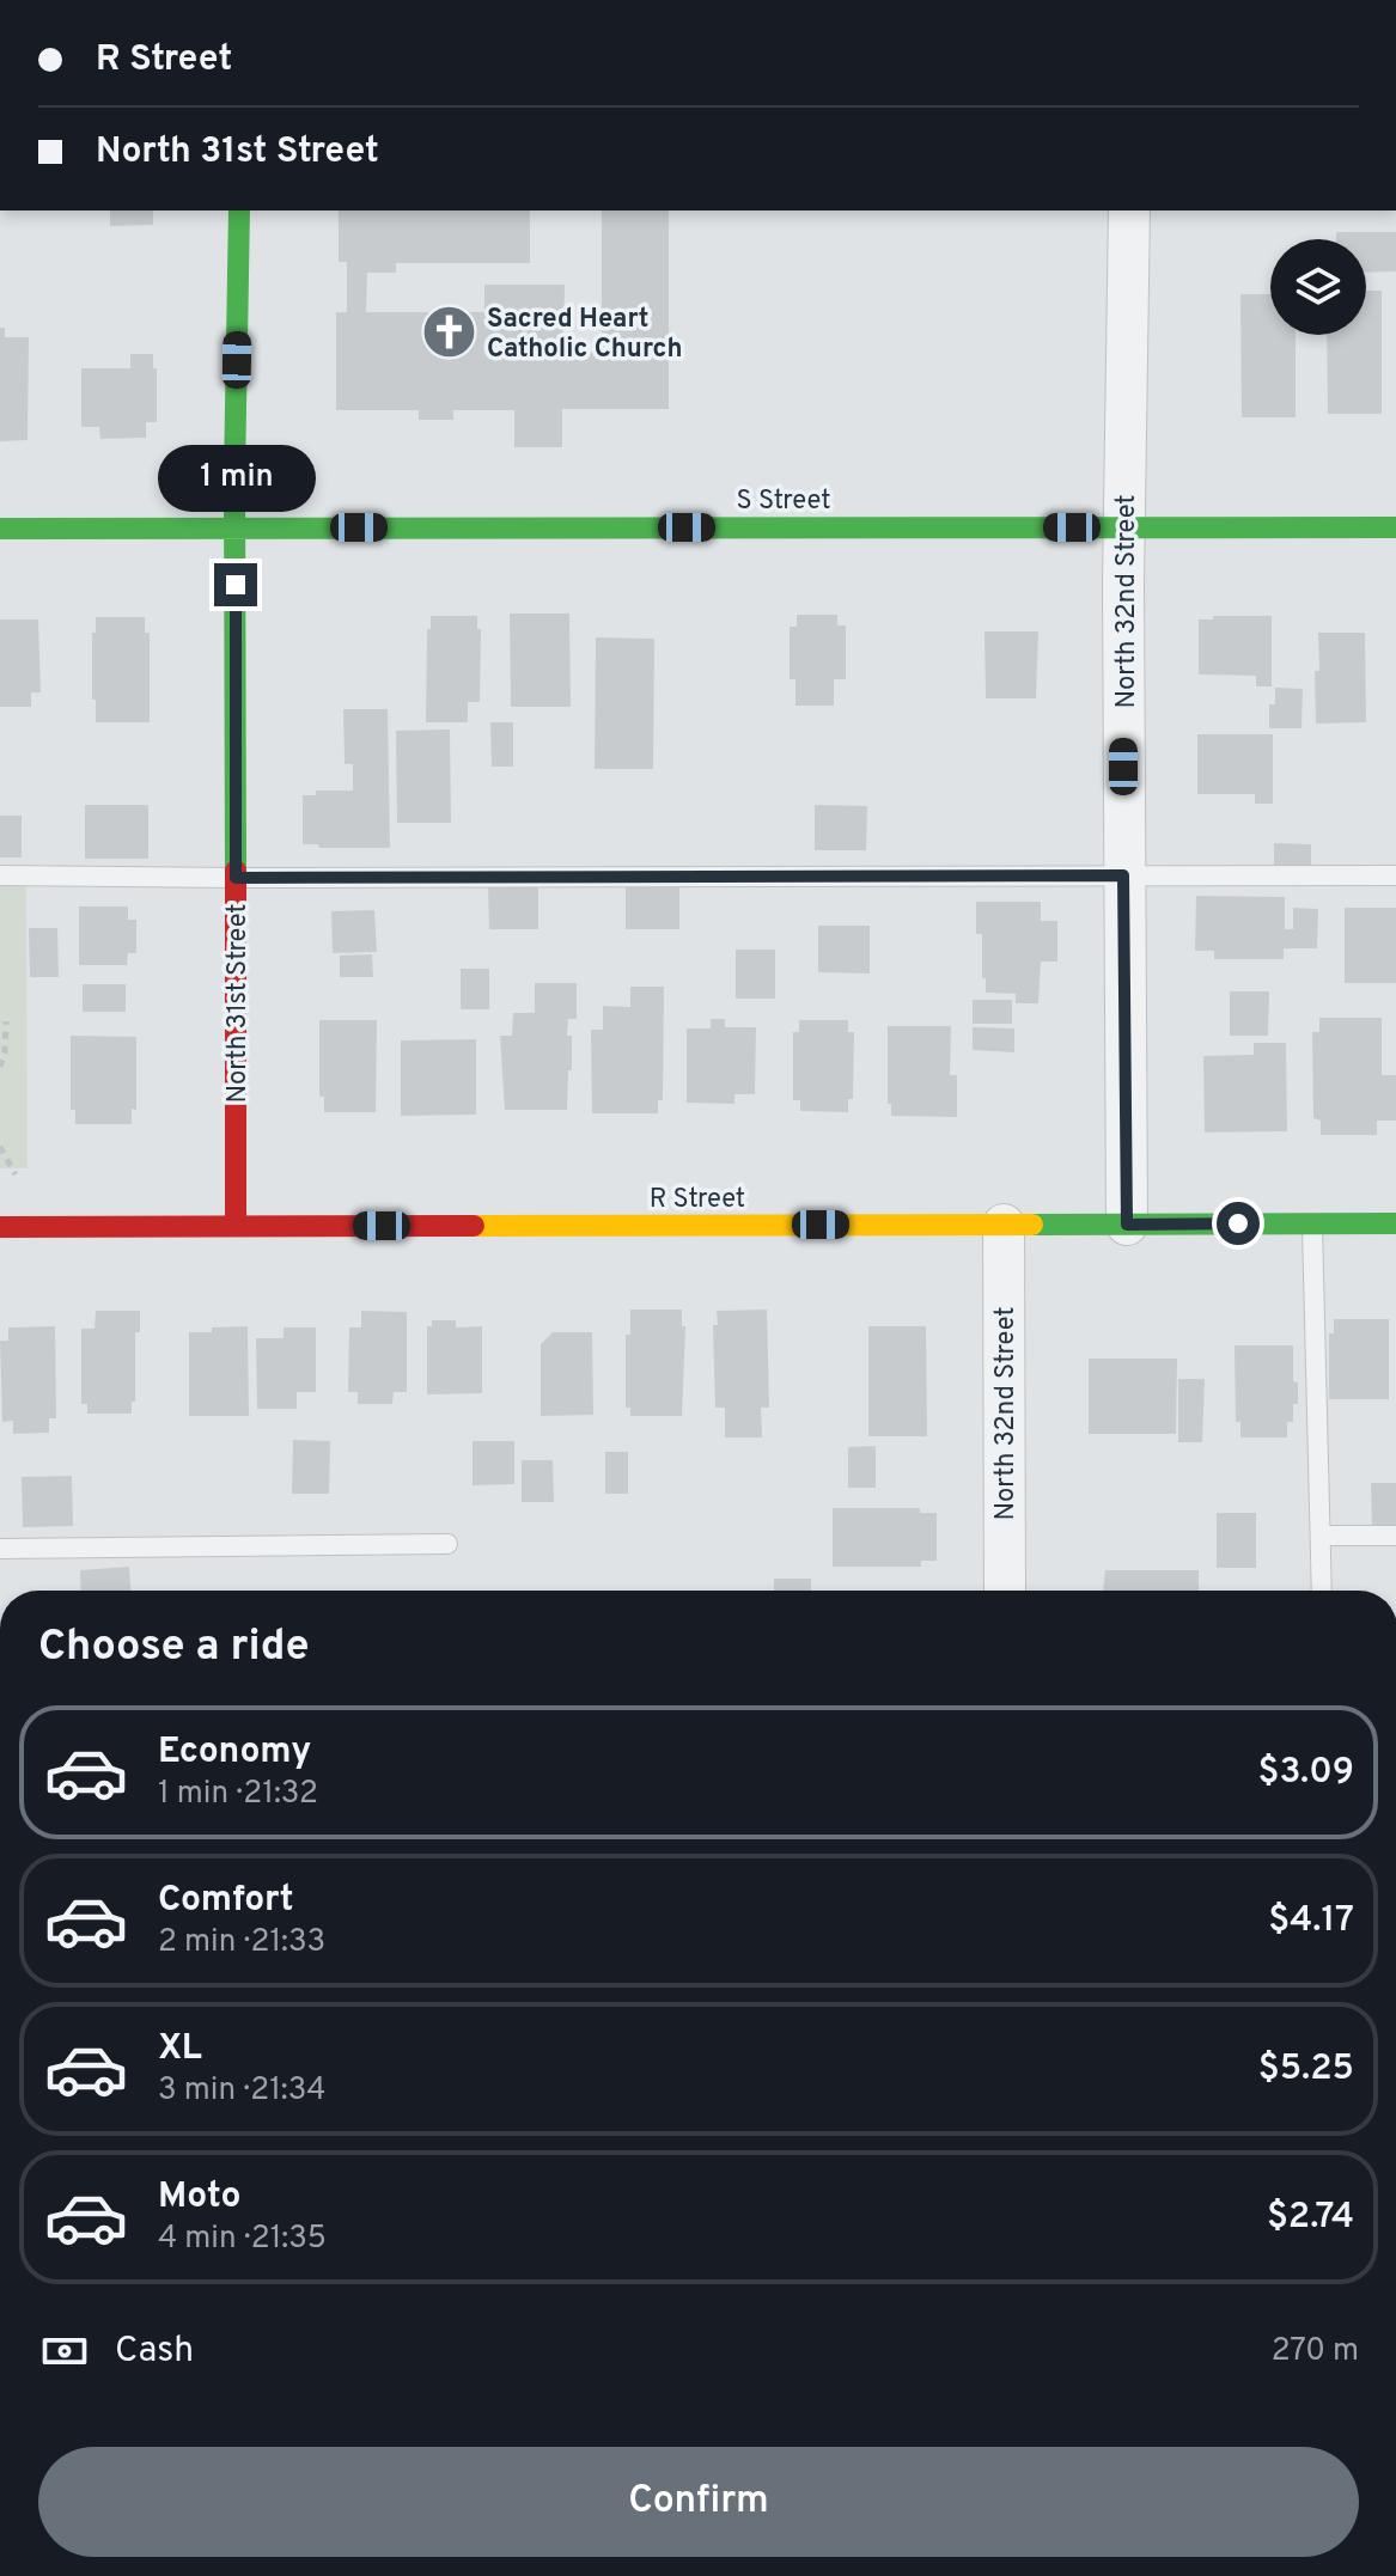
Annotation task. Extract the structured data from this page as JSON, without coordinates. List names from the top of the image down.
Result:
{
  "streets": {
    "street": [
      "S Street",
      "North 32nd Street",
      "North 31st Street",
      "R Street"
    ]
  },
  "crossings": [
    ["S Street", "North 32nd Street"],
    ["S Street", "North 31st Street"],
    ["North 32nd Street", "R Street"],
    ["North 31st Street", "R Street"]
  ],
  "places": {
    "church": ["Sacred Heart Catholic Church"]
  },
  "page": {
    "banner": ["R Street", "North 31st Street"],
    "bubble": "1 min",
    "heading": "Choose a ride",
    "list": [
      {
        "name": "Economy",
        "note": "1 min · 21:32",
        "value": "$3.09"
      },
      {
        "name": "Comfort",
        "note": "2 min · 21:33",
        "value": "$4.17"
      },
      {
        "name": "XL",
        "note": "3 min · 21:34",
        "value": "$5.25"
      },
      {
        "name": "Moto",
        "note": "4 min · 21:35",
        "value": "$2.74"
      }
    ],
    "pay": ["Cash", "270 m"],
    "buttons": "Confirm"
  }
}
